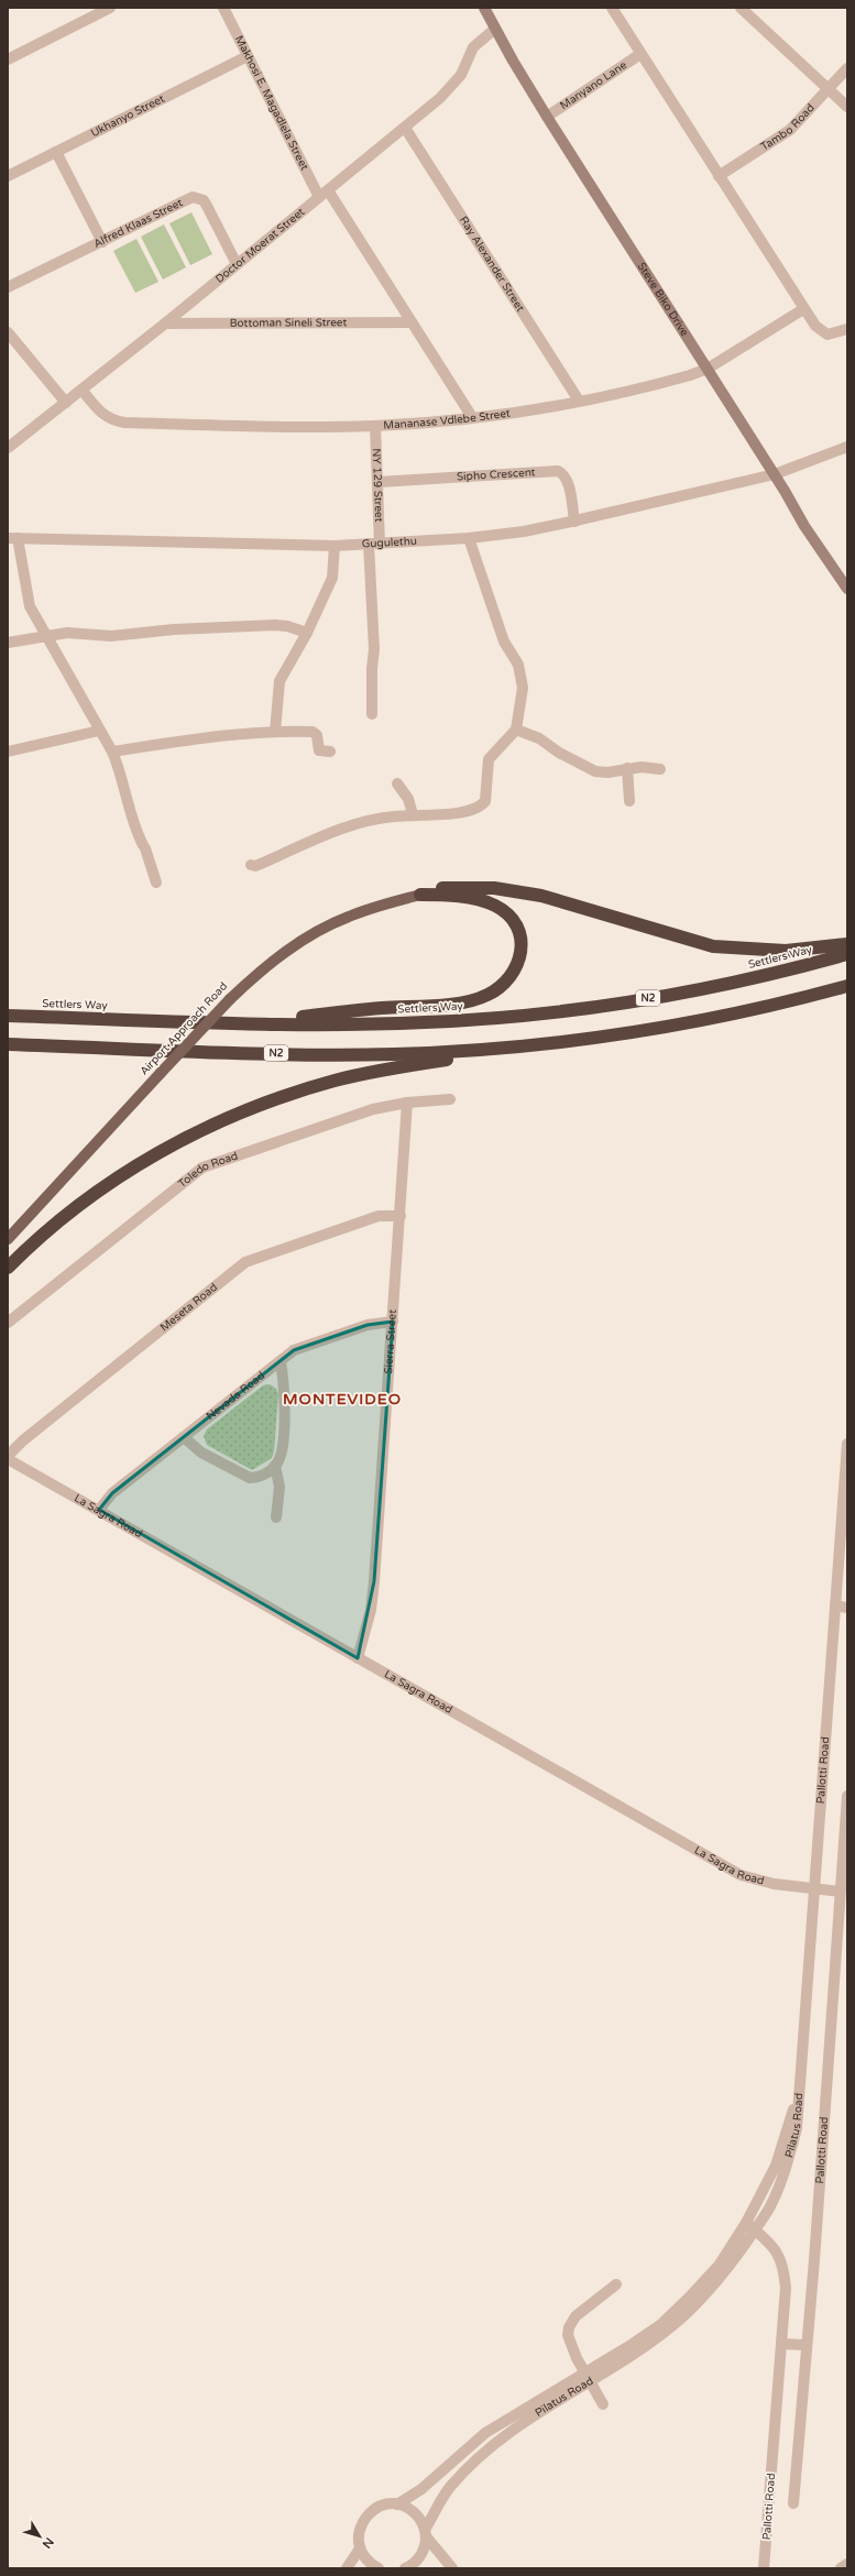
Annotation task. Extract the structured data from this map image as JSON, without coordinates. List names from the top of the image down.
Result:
{
  "streets": {
    "highway": ["Settlers Way", "N2"],
    "main road": ["Steve Biko Drive", "Airport Approach Road"],
    "street": [
      "Manyano Lane",
      "Makhosi E. Magadlela Street",
      "Ukhanyo Street",
      "Tambo Road",
      "Alfred Klaas Street",
      "Doctor Moerat Street",
      "Ray Alexander Street",
      "Bottoman Sineli Street",
      "Mananase Vdlebe Street",
      "Sipho Crescent",
      "NY 129 Street",
      "Gugulethu",
      "Toledo Road",
      "Meseta Road",
      "Sierra Street",
      "Nevada Road",
      "La Sagra Road",
      "Pallotti Road",
      "Pilatus Road"
    ]
  },
  "crossings": [
    ["Manyano Lane", "Steve Biko Drive"],
    ["Makhosi E. Magadlela Street", "Ukhanyo Street"],
    ["Makhosi E. Magadlela Street", "Doctor Moerat Street"],
    ["Makhosi E. Magadlela Street", "Bottoman Sineli Street"],
    ["Makhosi E. Magadlela Street", "Mananase Vdlebe Street"],
    ["Alfred Klaas Street", "Doctor Moerat Street"],
    ["Doctor Moerat Street", "Ray Alexander Street"],
    ["Doctor Moerat Street", "Steve Biko Drive"],
    ["Doctor Moerat Street", "Bottoman Sineli Street"],
    ["Doctor Moerat Street", "Mananase Vdlebe Street"],
    ["Ray Alexander Street", "Mananase Vdlebe Street"],
    ["Steve Biko Drive", "Mananase Vdlebe Street"],
    ["Steve Biko Drive", "Gugulethu"],
    ["Mananase Vdlebe Street", "NY 129 Street"],
    ["Sipho Crescent", "NY 129 Street"],
    ["Sipho Crescent", "Gugulethu"],
    ["NY 129 Street", "Gugulethu"],
    ["Toledo Road", "Sierra Street"],
    ["Meseta Road", "Sierra Street"],
    ["Sierra Street", "Nevada Road"],
    ["Sierra Street", "La Sagra Road"],
    ["Nevada Road", "La Sagra Road"],
    ["La Sagra Road", "Pallotti Road"],
    ["Pallotti Road", "Pilatus Road"]
  ],
  "districts": ["MONTEVIDEO"],
  "north": "bottom right"
}
